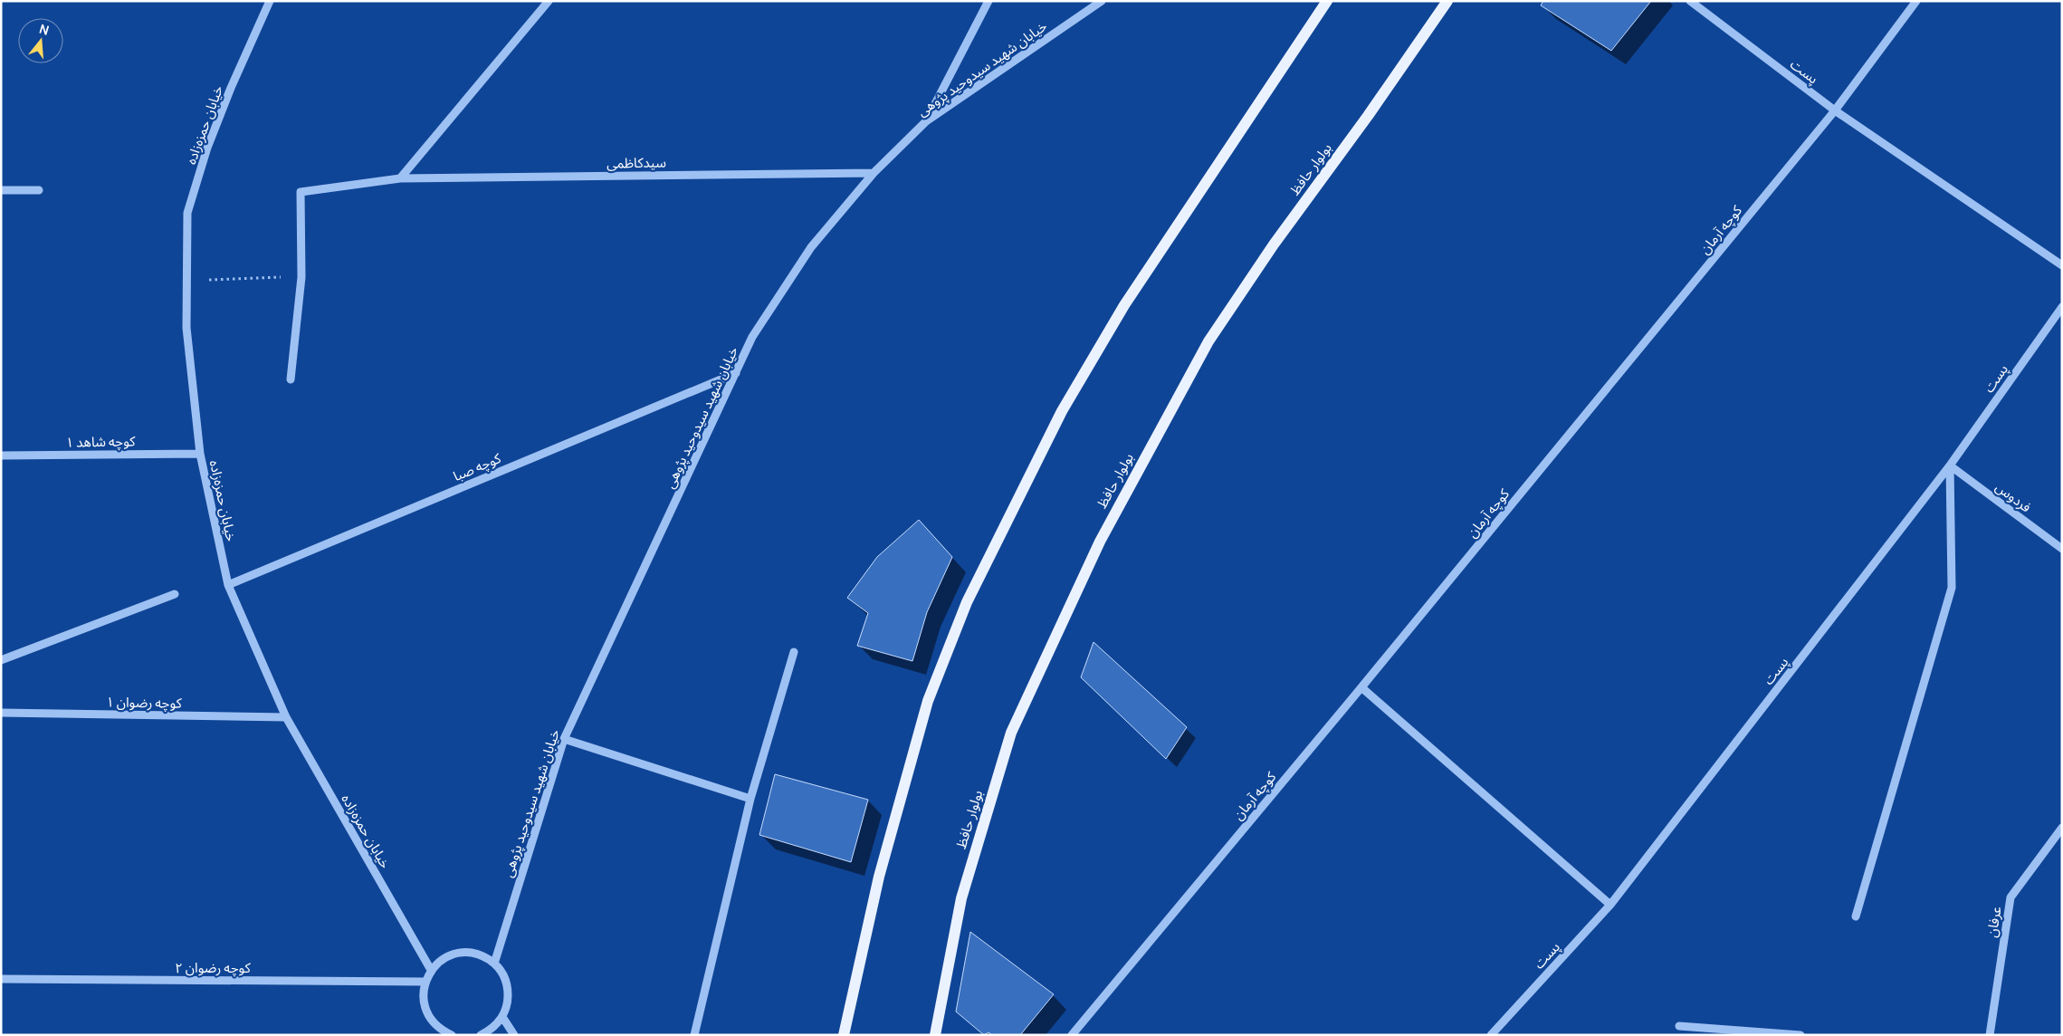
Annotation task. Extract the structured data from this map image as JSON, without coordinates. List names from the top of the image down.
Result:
{
  "streets": {
    "main road": ["بولوار حافظ"],
    "street": [
      "خیابان شهید سیدوحید پژوهی",
      "پست",
      "خیابان حمزه‌زاده",
      "سیدکاظمی",
      "کوچه آرمان",
      "کوچه شاهد ۱",
      "کوچه صبا",
      "فردوس",
      "کوچه رضوان ۱",
      "عرفان",
      "کوچه رضوان ۲"
    ]
  },
  "crossings": [
    ["خیابان شهید سیدوحید پژوهی", "سیدکاظمی"],
    ["خیابان شهید سیدوحید پژوهی", "کوچه صبا"],
    ["پست", "کوچه آرمان"],
    ["پست", "فردوس"],
    ["خیابان حمزه‌زاده", "کوچه شاهد ۱"],
    ["خیابان حمزه‌زاده", "کوچه صبا"],
    ["خیابان حمزه‌زاده", "کوچه رضوان ۱"]
  ],
  "north": "top"
}
